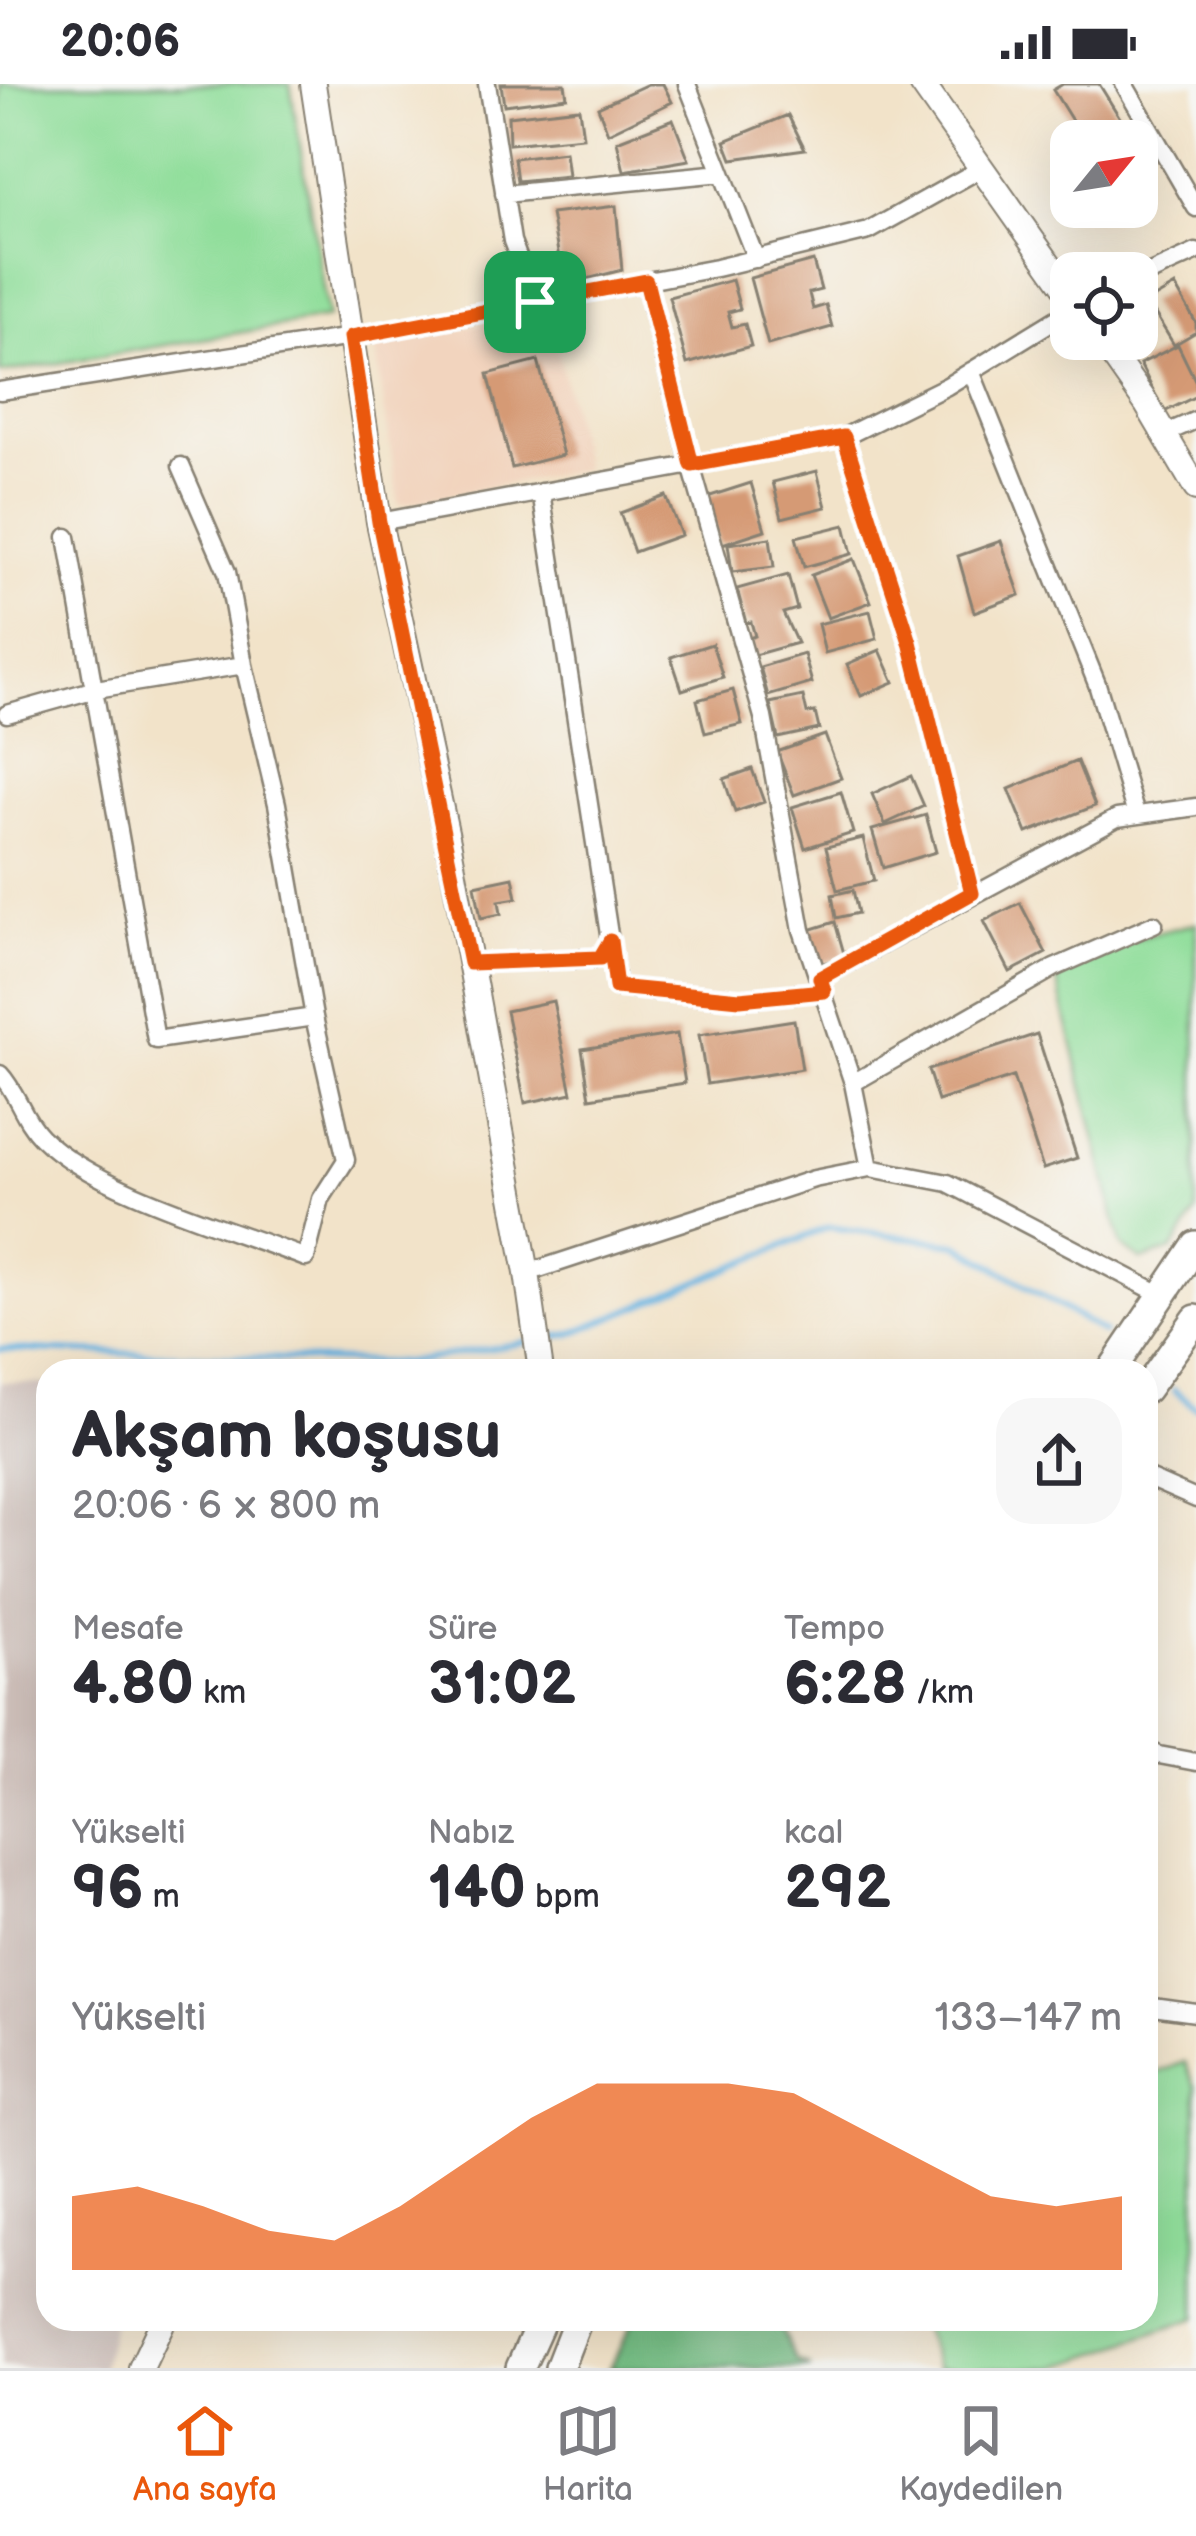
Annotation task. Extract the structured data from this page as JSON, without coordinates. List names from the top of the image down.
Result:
{
  "north": "top right",
  "page": {
    "status": "20:06",
    "heading": ["Akşam koşusu", "20:06 · 6 × 800 m"],
    "stats": [
      ["Mesafe", "4.80 km"],
      ["Süre", "31:02"],
      ["Tempo", "6:28 /km"],
      ["Yükselti", "96 m"],
      ["Nabız", "140 bpm"],
      ["kcal", "292"]
    ],
    "chart": ["Yükselti", "133–147 m"],
    "tabs": ["Ana sayfa", "Harita", "Kaydedilen"]
  }
}
